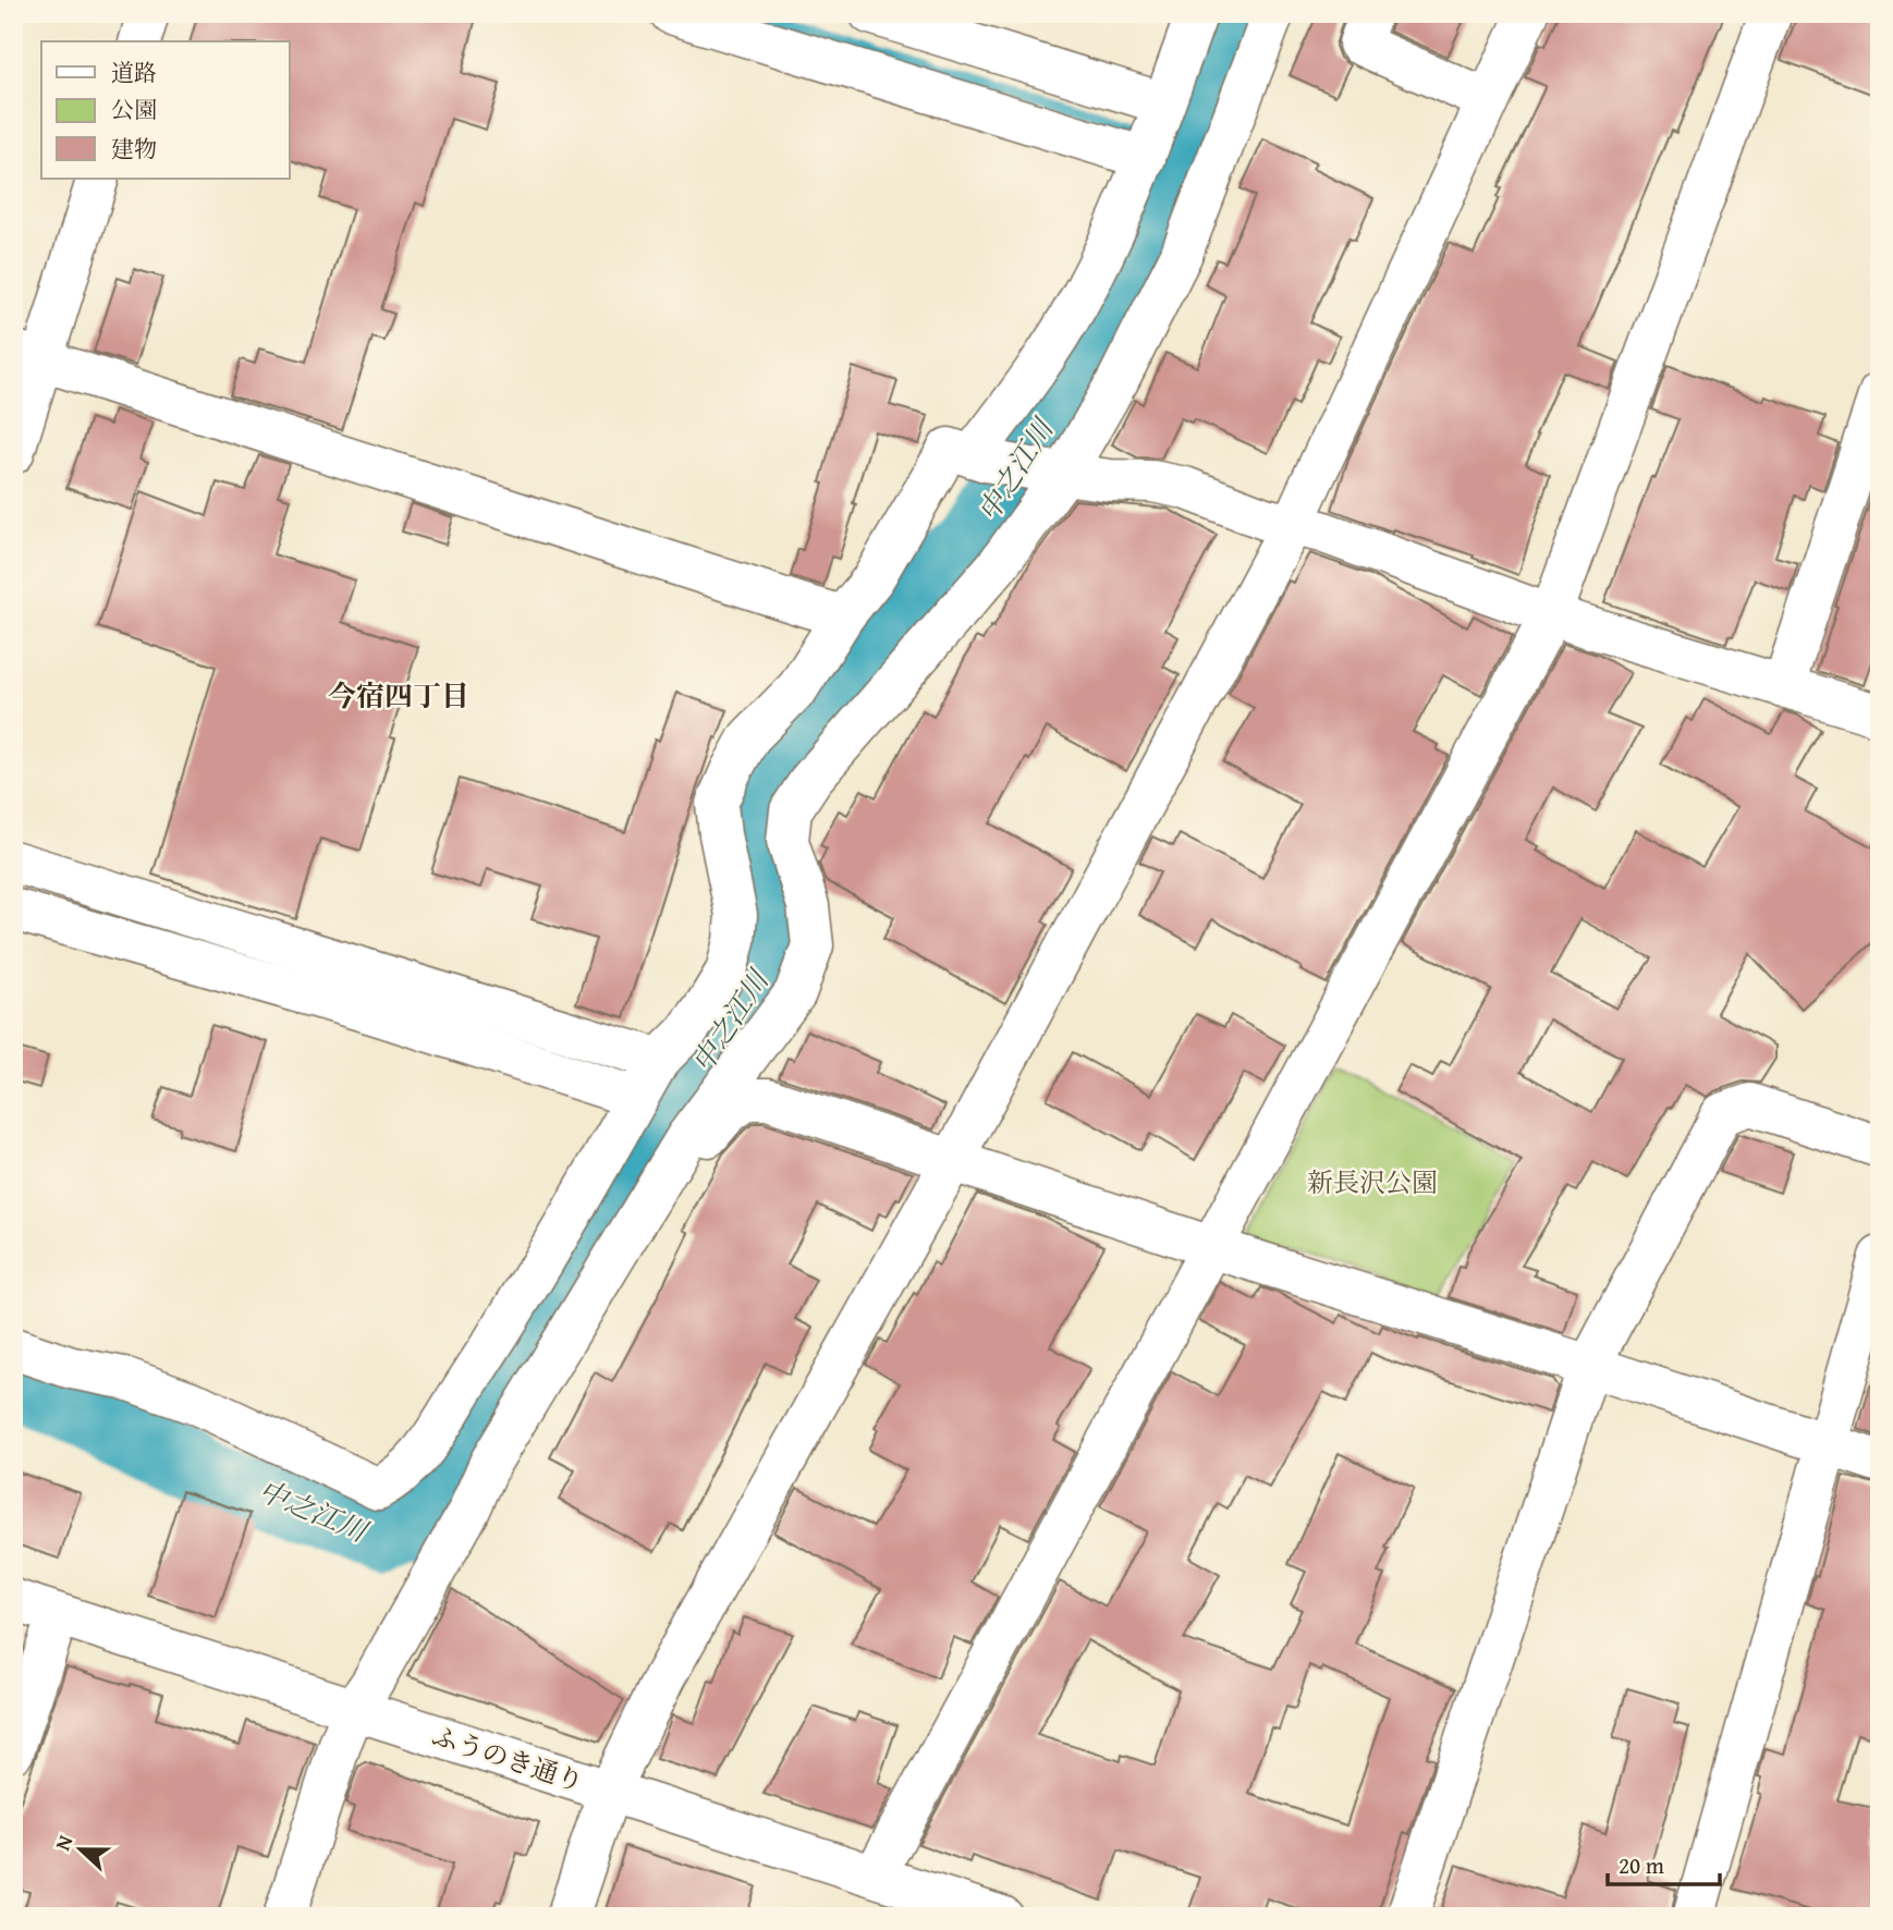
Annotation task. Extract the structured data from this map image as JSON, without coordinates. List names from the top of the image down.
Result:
{
  "streets": {
    "street": ["ふうのき通り"]
  },
  "districts": ["今宿四丁目"],
  "water": ["中之江川"],
  "parks": ["新長沢公園"],
  "legend": ["道路", "公園", "建物"],
  "scale_bar": "20 m",
  "north": "left"
}
